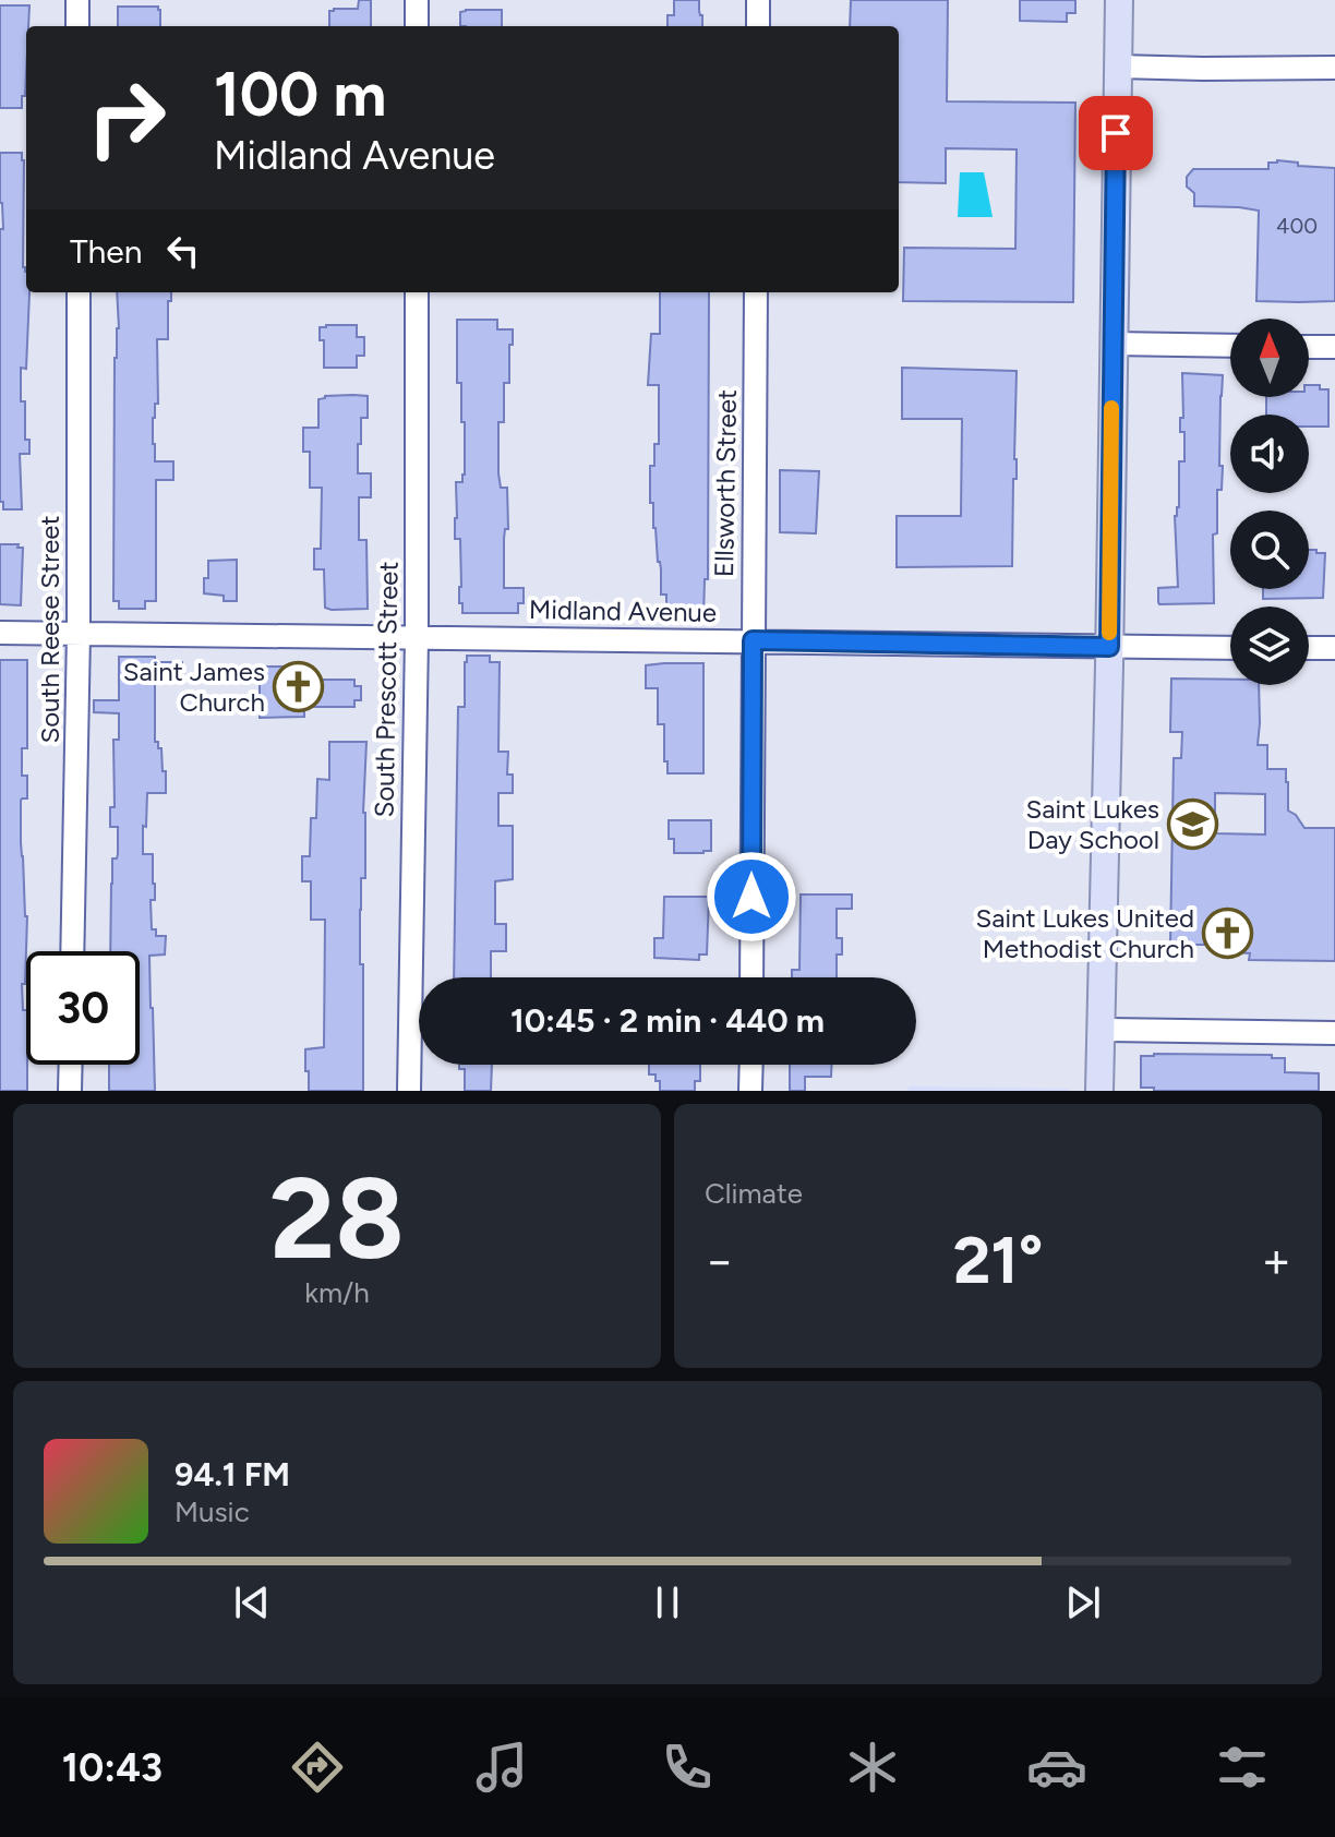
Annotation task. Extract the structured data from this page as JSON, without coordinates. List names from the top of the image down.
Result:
{
  "streets": {
    "street": [
      "Ellsworth Street",
      "Midland Avenue",
      "South Reese Street",
      "South Prescott Street"
    ]
  },
  "crossings": [
    ["Ellsworth Street", "Midland Avenue"],
    ["Midland Avenue", "South Reese Street"],
    ["Midland Avenue", "South Prescott Street"]
  ],
  "places": {
    "church": ["Saint James Church", "Saint Lukes United Methodist Church"],
    "school or university": ["Saint Lukes Day School"]
  },
  "house_numbers": ["400"],
  "north": "top",
  "page": {
    "turn": ["100 m", "Midland Avenue"],
    "then": "Then",
    "limit": "30",
    "trip": "10:45 · 2 min · 440 m",
    "tile": [
      ["28", "km/h"],
      "Climate"
    ],
    "heat": ["−", "21°", "+"],
    "song": ["94.1 FM", "Music"],
    "tabs": "10:43"
  }
}
